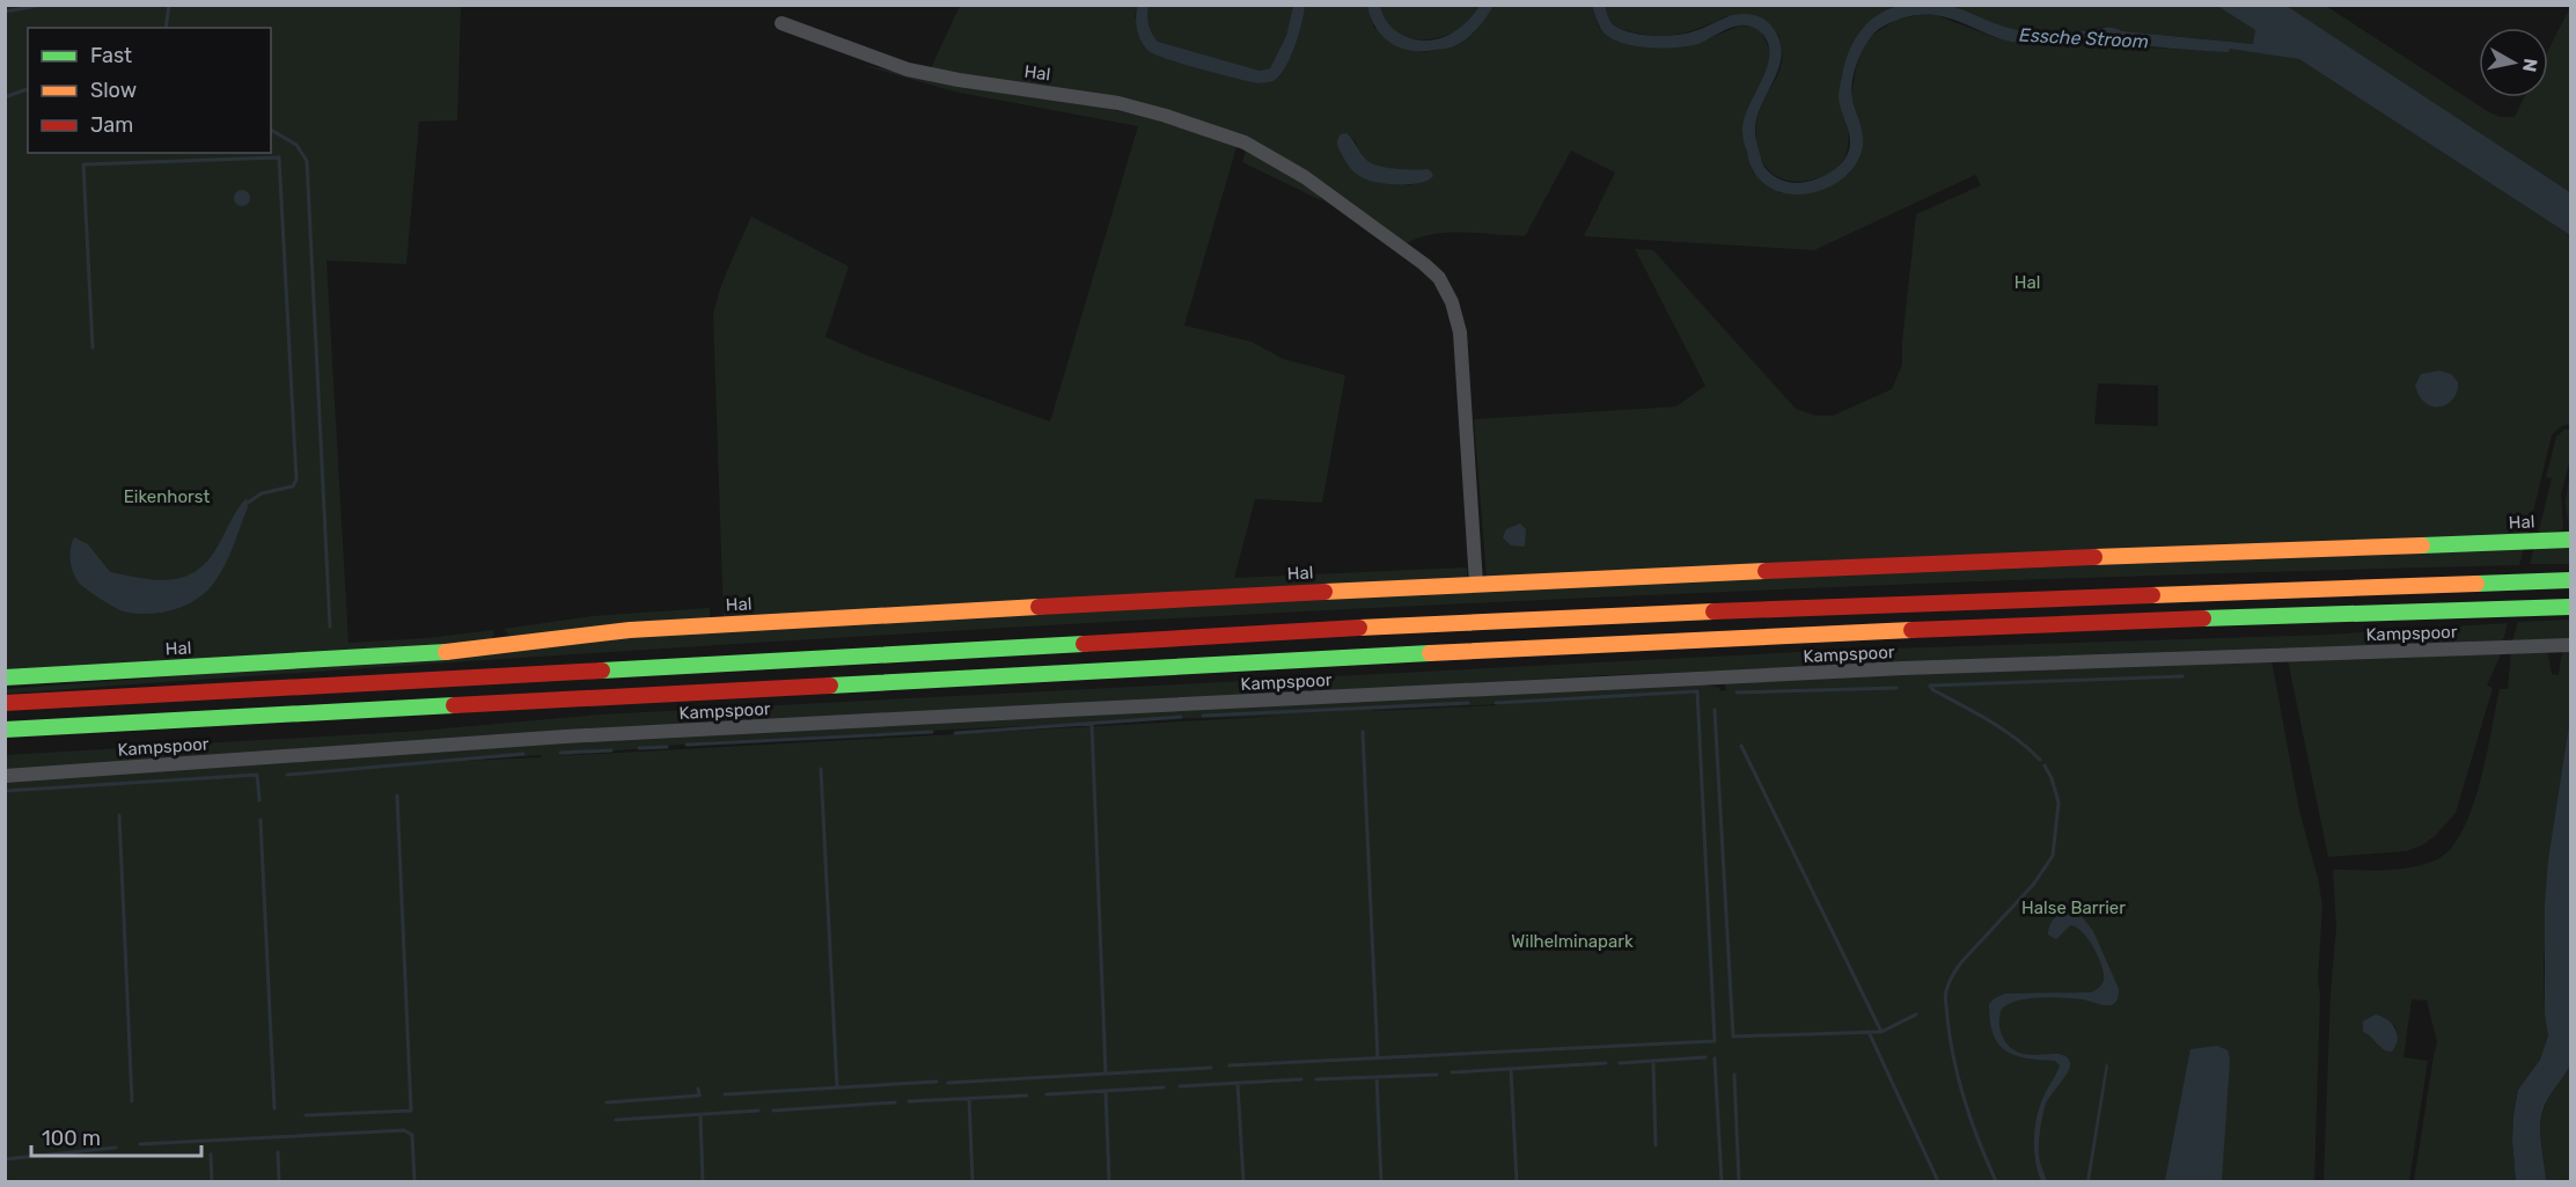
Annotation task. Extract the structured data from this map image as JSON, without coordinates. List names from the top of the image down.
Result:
{
  "streets": {
    "main road": ["Hal"],
    "street": ["Kampspoor"]
  },
  "water": ["Essche Stroom"],
  "parks": [
    "Hal",
    "Eikenhorst",
    "Halse Barrier",
    "Wilhelminapark"
  ],
  "legend": ["Fast", "Slow", "Jam"],
  "scale_bar": "100 m",
  "north": "right"
}
